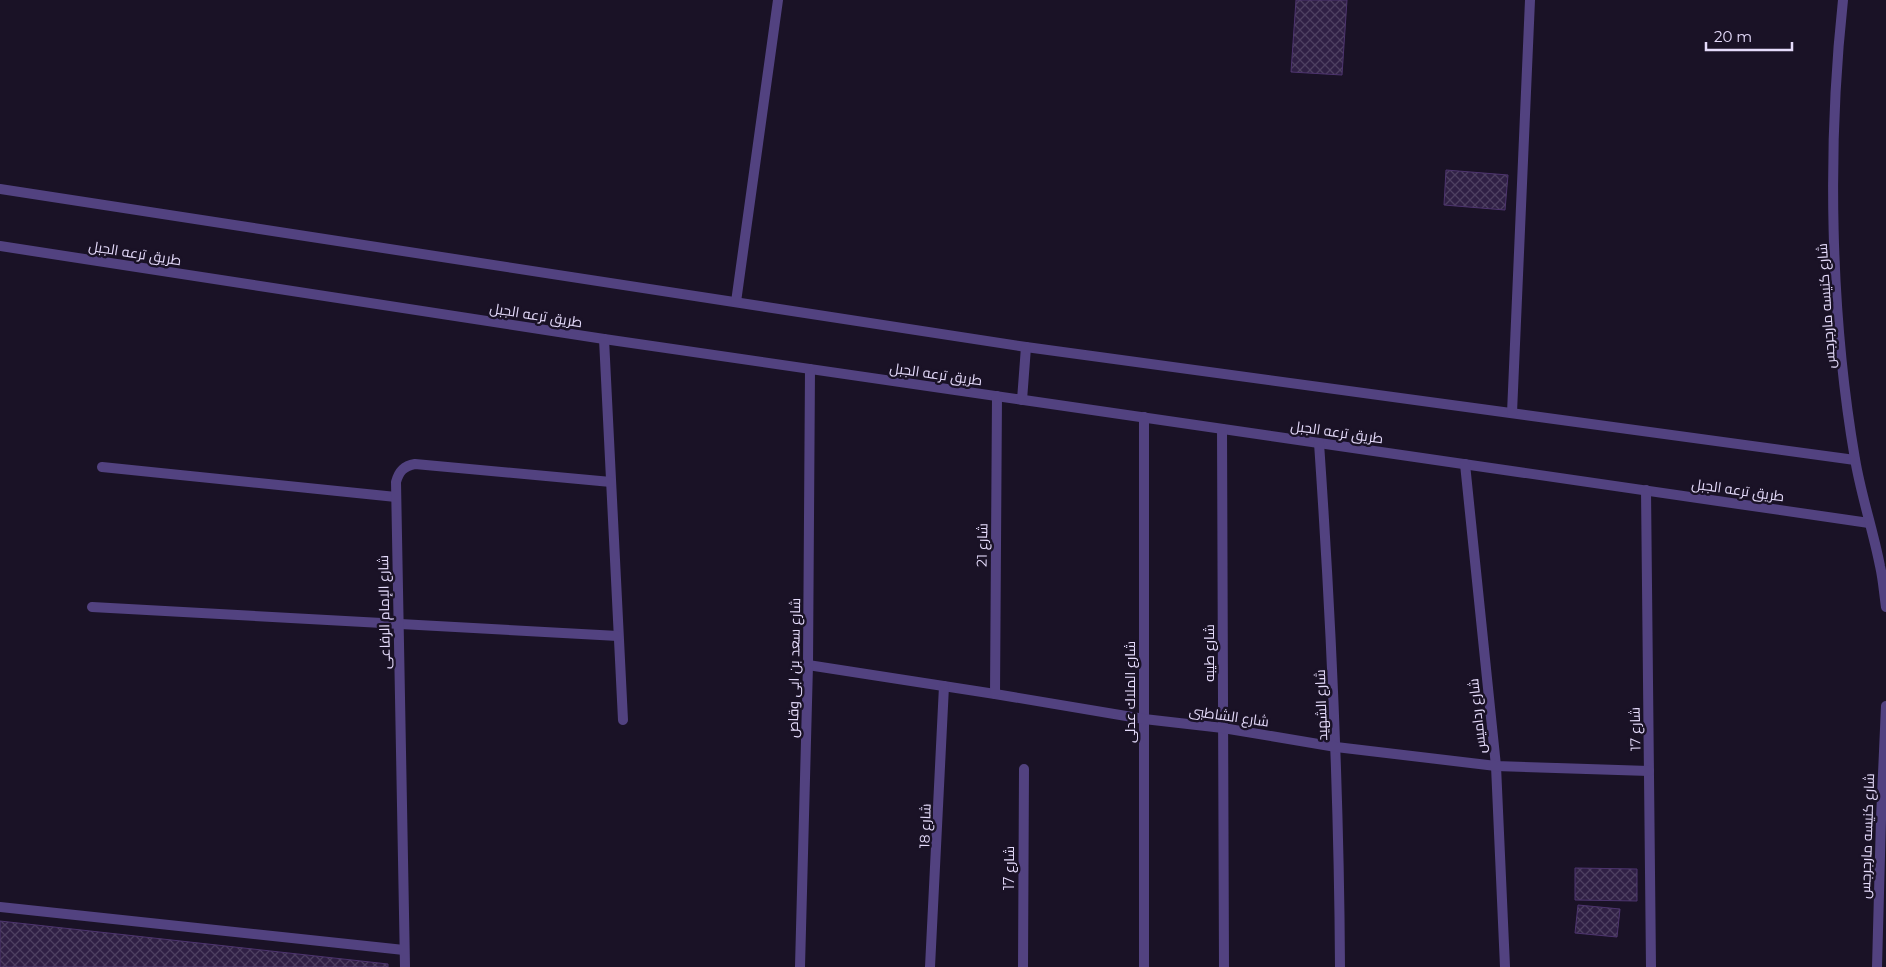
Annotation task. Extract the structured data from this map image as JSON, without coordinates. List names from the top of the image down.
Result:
{
  "streets": {
    "street": [
      "طريق ترعه الجبل",
      "شارع كنيسه مارجرجس",
      "شارع 21",
      "شارع الإمام الرفاعى",
      "شارع طيبه",
      "شارع سعد بن ابى وقاص",
      "شارع الملاك عدلى",
      "شارع الشهيد",
      "شارع الشاطبى",
      "شارع رداميس",
      "شارع 17",
      "شارع 18"
    ]
  },
  "crossings": [
    ["طريق ترعه الجبل", "شارع كنيسه مارجرجس"],
    ["طريق ترعه الجبل", "شارع 21"],
    ["طريق ترعه الجبل", "شارع طيبه"],
    ["طريق ترعه الجبل", "شارع سعد بن ابى وقاص"],
    ["طريق ترعه الجبل", "شارع الملاك عدلى"],
    ["طريق ترعه الجبل", "شارع الشهيد"],
    ["طريق ترعه الجبل", "شارع رداميس"],
    ["طريق ترعه الجبل", "شارع 17"],
    ["شارع 21", "شارع الشاطبى"],
    ["شارع طيبه", "شارع الشاطبى"],
    ["شارع سعد بن ابى وقاص", "شارع الشاطبى"],
    ["شارع الملاك عدلى", "شارع الشاطبى"],
    ["شارع الشهيد", "شارع الشاطبى"],
    ["شارع الشاطبى", "شارع رداميس"],
    ["شارع الشاطبى", "شارع 17"],
    ["شارع الشاطبى", "شارع 18"]
  ],
  "scale_bar": "20 m"
}
